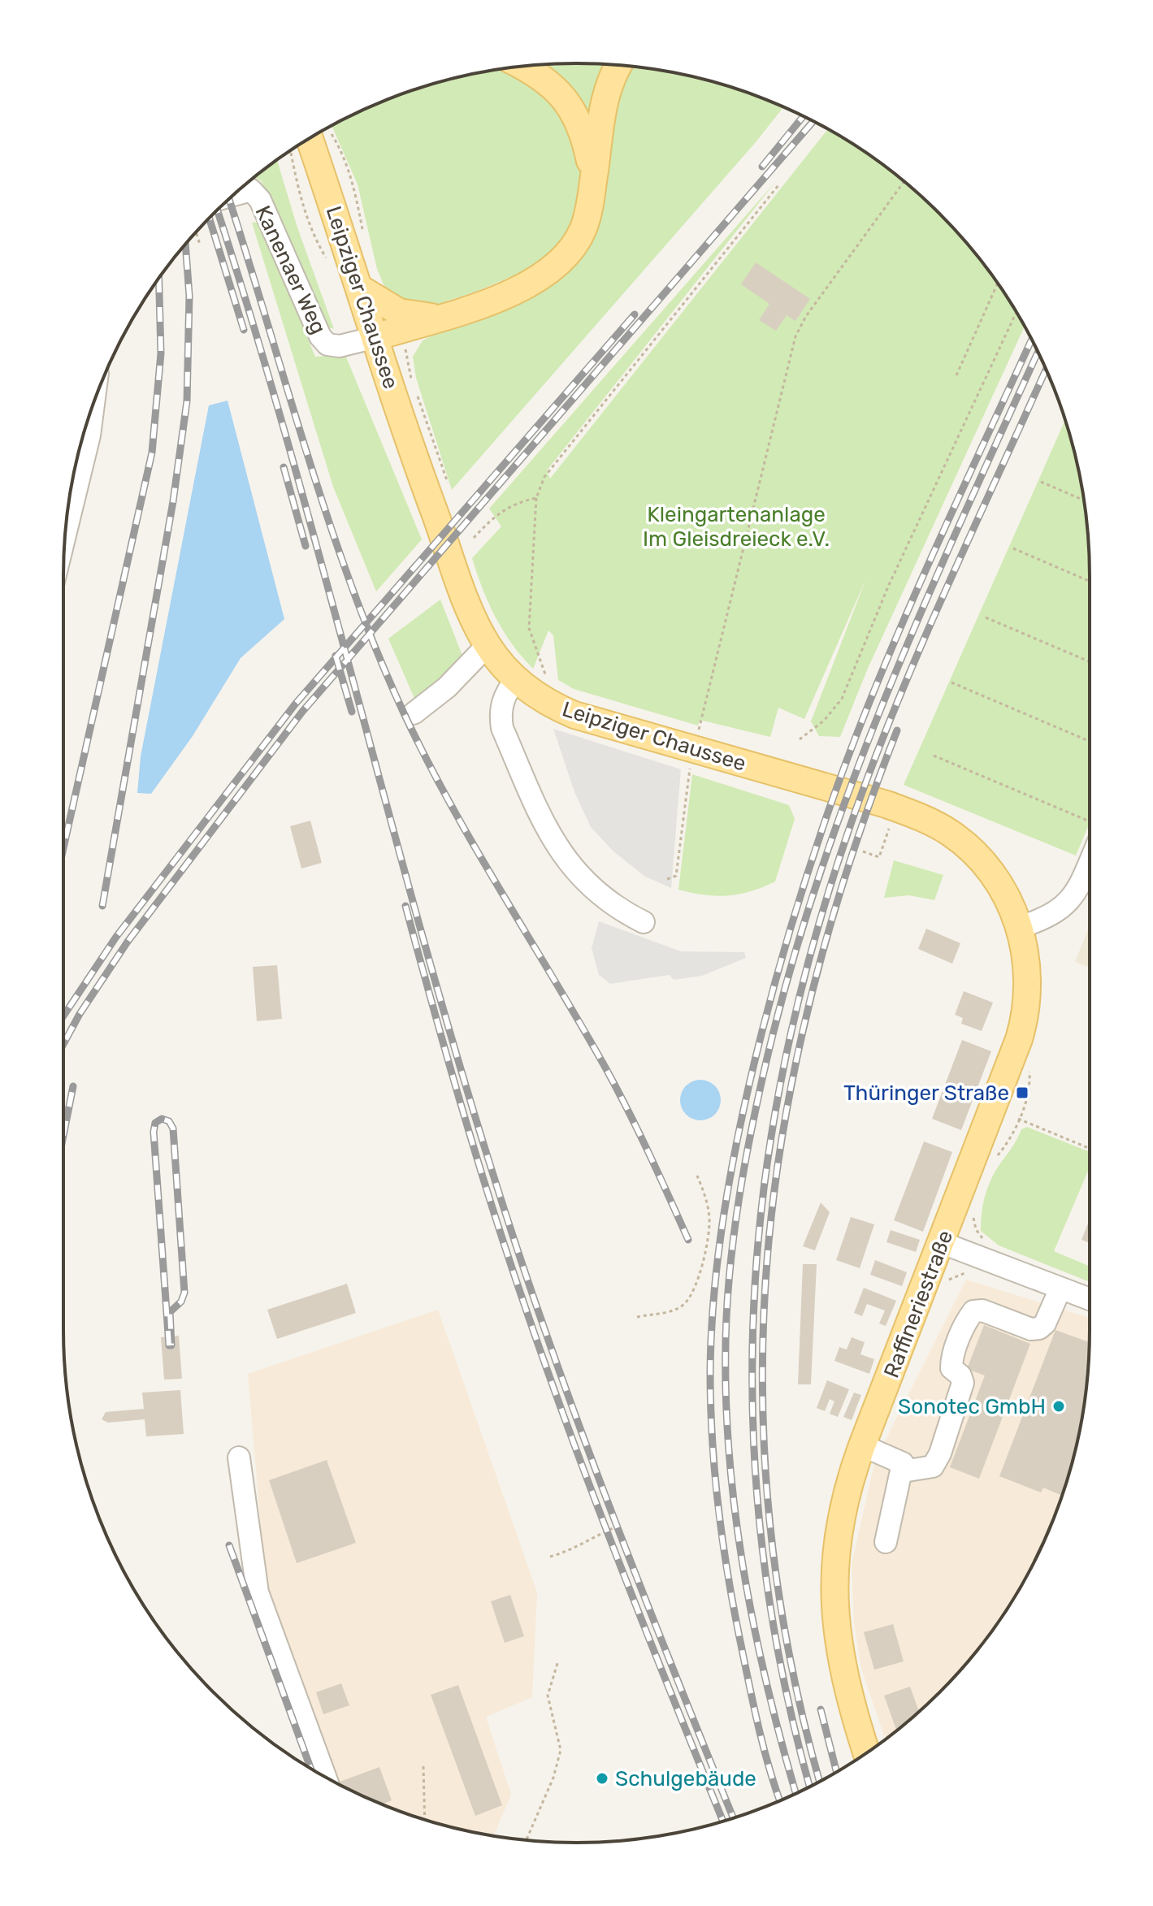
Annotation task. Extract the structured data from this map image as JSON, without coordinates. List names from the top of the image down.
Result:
{
  "streets": {
    "main road": ["Leipziger Chaussee", "Raffineriestraße"],
    "street": ["Kanenaer Weg"]
  },
  "crossings": [
    ["Kanenaer Weg", "Leipziger Chaussee"],
    ["Leipziger Chaussee", "Raffineriestraße"]
  ],
  "parks": ["Kleingartenanlage Im Gleisdreieck e.V."],
  "places": {
    "transit": ["Thüringer Straße"],
    "other": ["Sonotec GmbH", "Schulgebäude"]
  }
}
